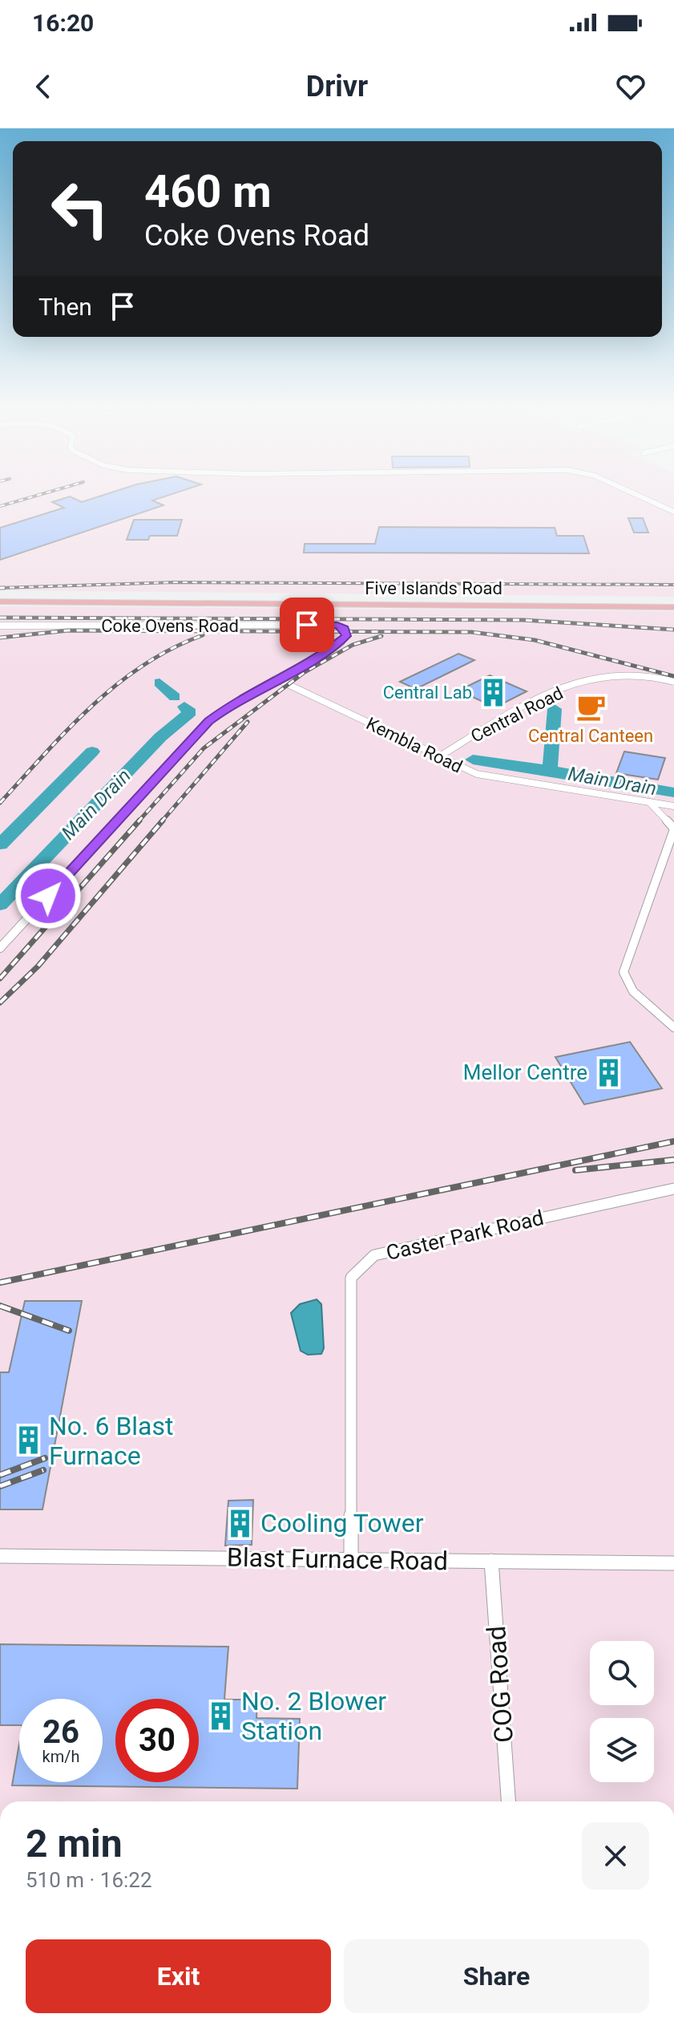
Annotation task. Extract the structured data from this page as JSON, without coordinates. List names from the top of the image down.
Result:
{
  "streets": {
    "main road": ["Five Islands Road"],
    "street": [
      "Coke Ovens Road",
      "Central Road",
      "Kembla Road",
      "Caster Park Road",
      "Blast Furnace Road",
      "COG Road"
    ]
  },
  "crossings": [
    ["Coke Ovens Road", "Kembla Road"],
    ["Central Road", "Kembla Road"],
    ["Caster Park Road", "Blast Furnace Road"],
    ["Blast Furnace Road", "COG Road"]
  ],
  "water": ["Main Drain"],
  "places": {
    "building": [
      "Central Lab",
      "Mellor Centre",
      "No. 6 Blast Furnace",
      "Cooling Tower",
      "No. 2 Blower Station"
    ],
    "cafe": ["Central Canteen"]
  },
  "page": {
    "status": "16:20",
    "header": "Drivr",
    "turn": ["460 m", "Coke Ovens Road"],
    "then": "Then",
    "speed": "26 km/h",
    "limit": "30",
    "heading": ["2 min", "510 m · 16:22"],
    "buttons": ["Exit", "Share"]
  }
}
